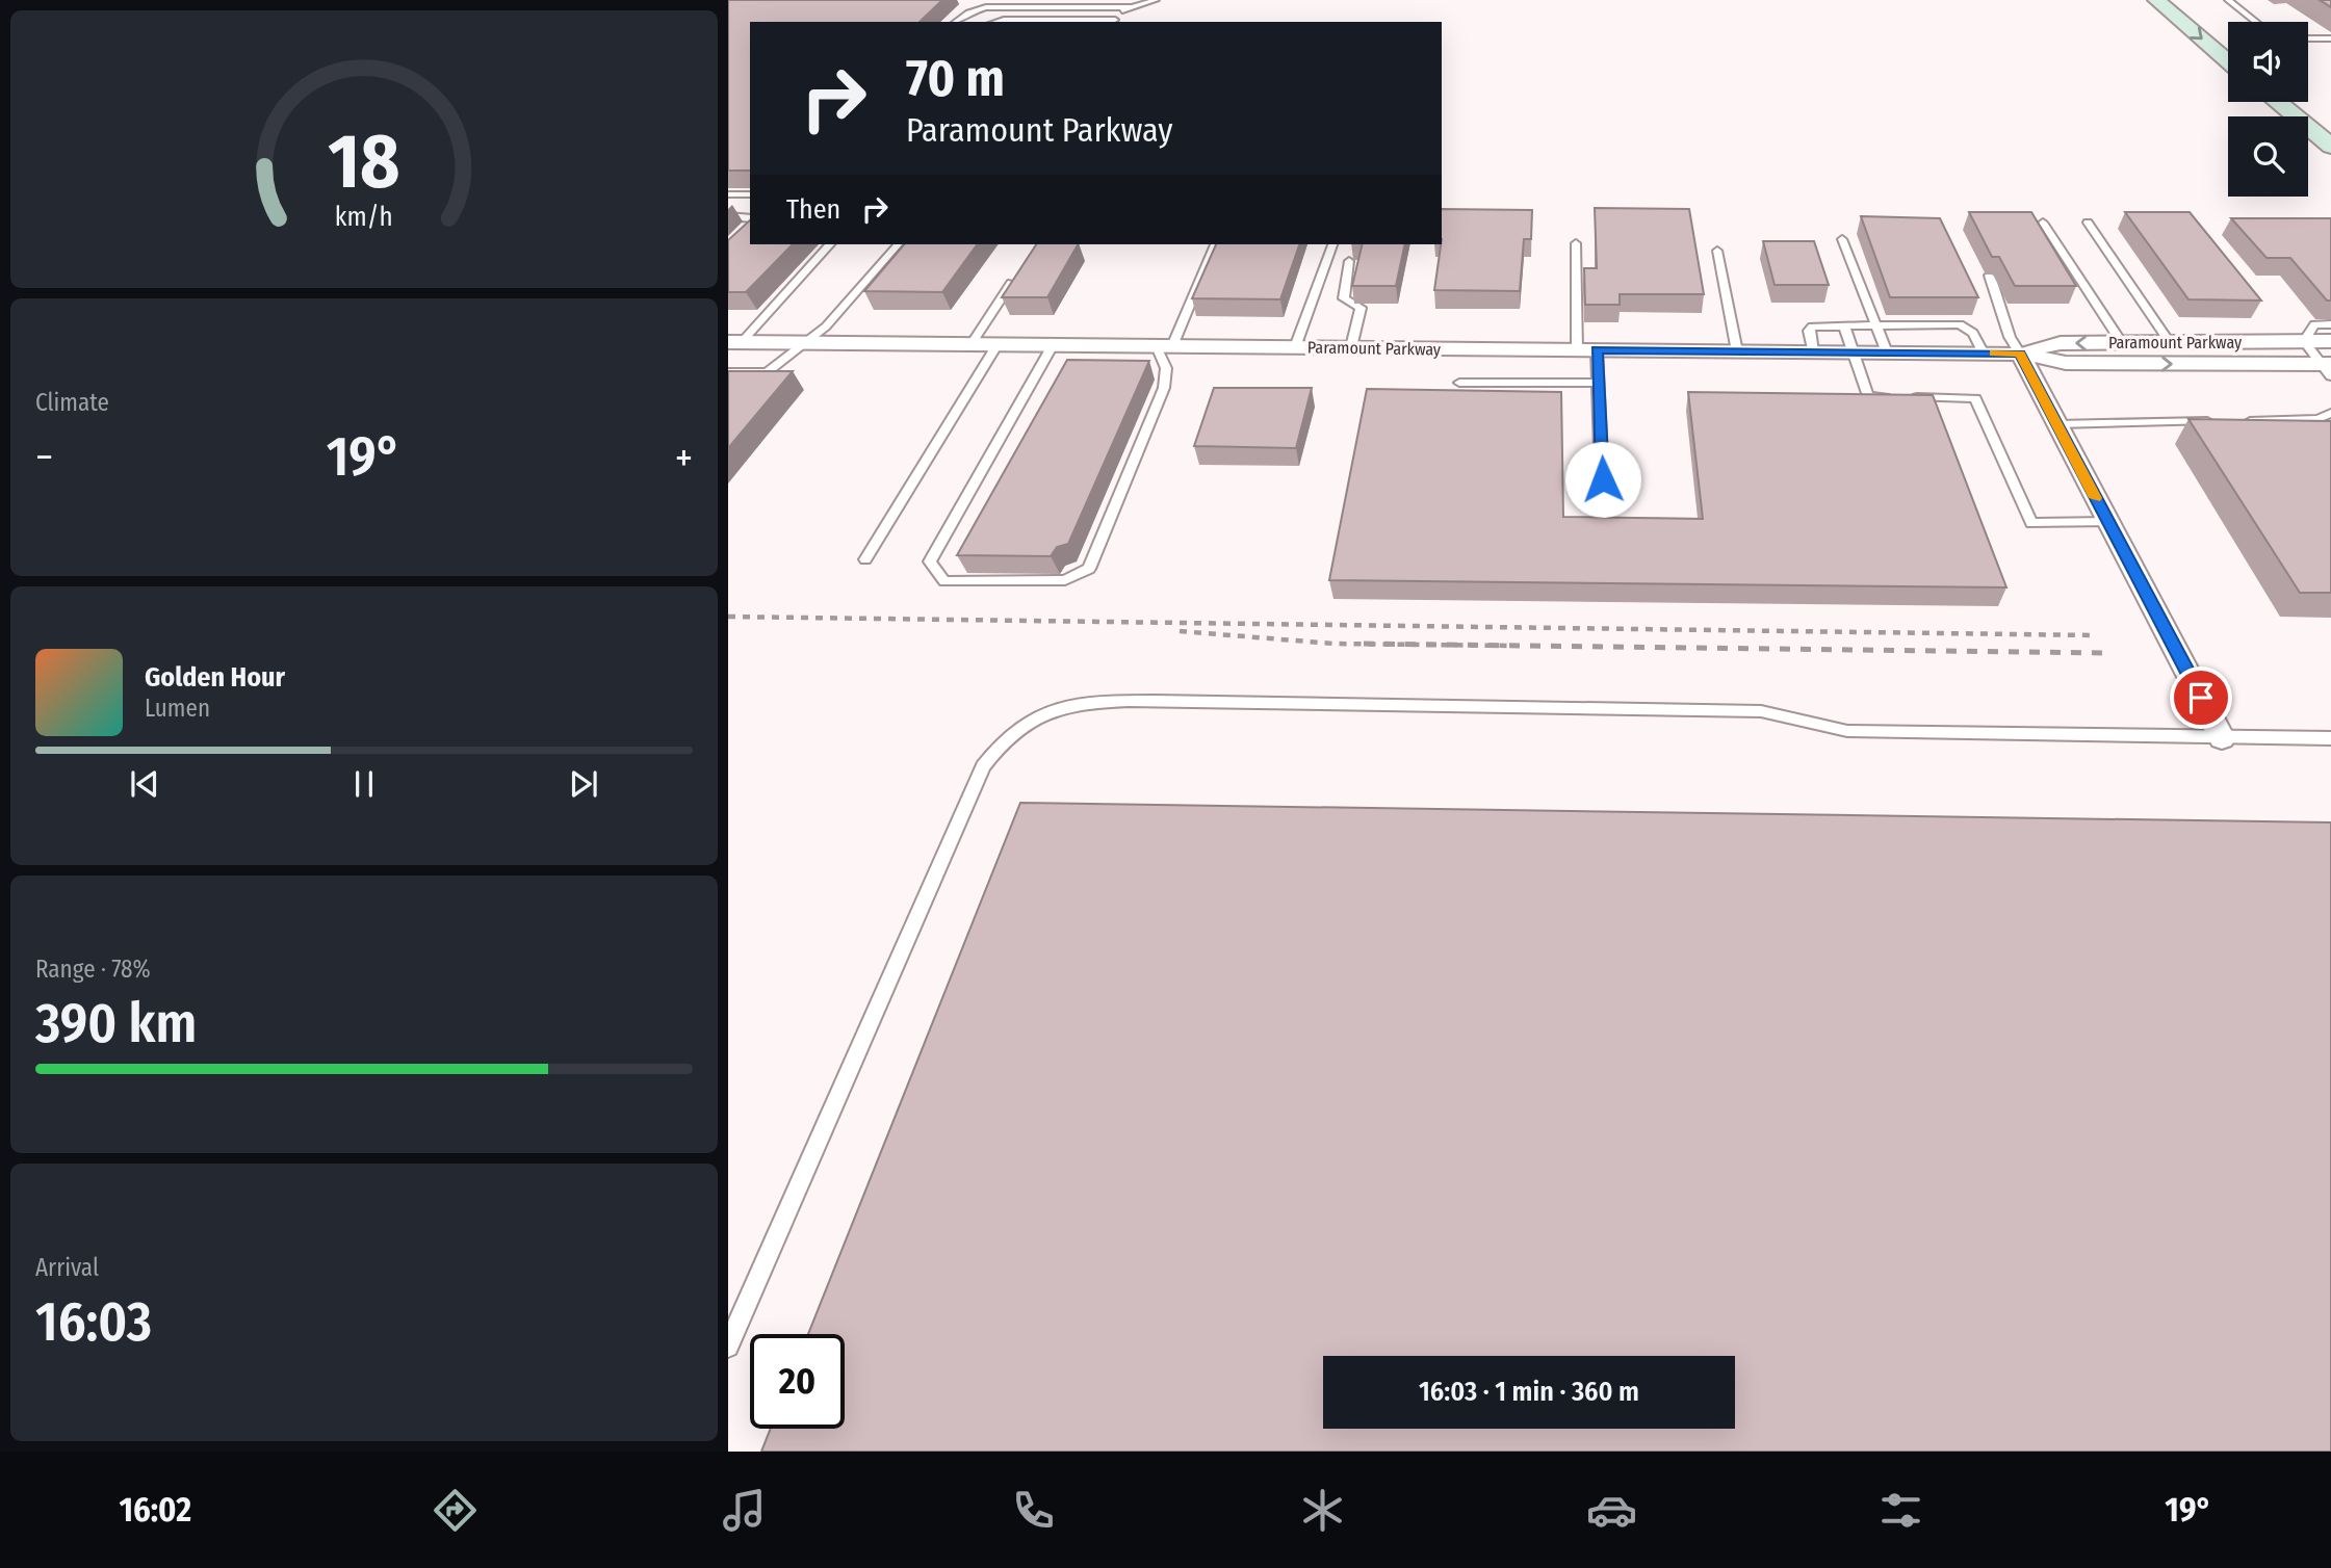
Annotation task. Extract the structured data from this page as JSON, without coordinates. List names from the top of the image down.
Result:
{
  "streets": {
    "street": ["Paramount Parkway"]
  },
  "page": {
    "turn": ["70 m", "Paramount Parkway"],
    "then": "Then",
    "tile": [
      "Climate",
      ["Range · 78%", "390 km"],
      ["Arrival", "16:03"]
    ],
    "heat": ["−", "19°", "+"],
    "song": ["Golden Hour", "Lumen"],
    "limit": "20",
    "trip": "16:03 · 1 min · 360 m",
    "tabs": ["16:02", "19°"],
    "gauge": ["18", "km/h"]
  }
}
